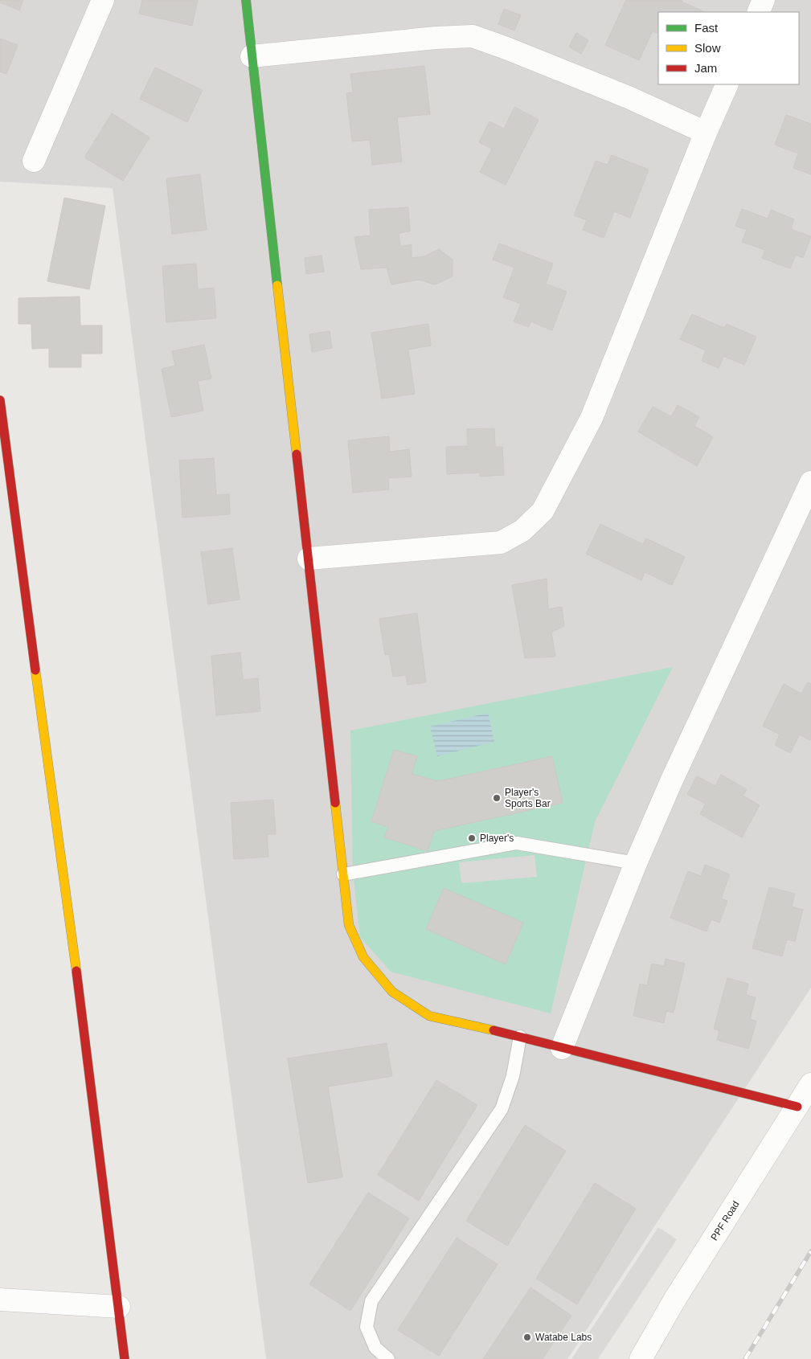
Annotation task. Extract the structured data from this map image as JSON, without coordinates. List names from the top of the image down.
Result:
{
  "streets": {
    "street": ["PPF Road"]
  },
  "places": ["Player's Sports Bar", "Player's", "Watabe Labs"],
  "legend": ["Fast", "Slow", "Jam"]
}
